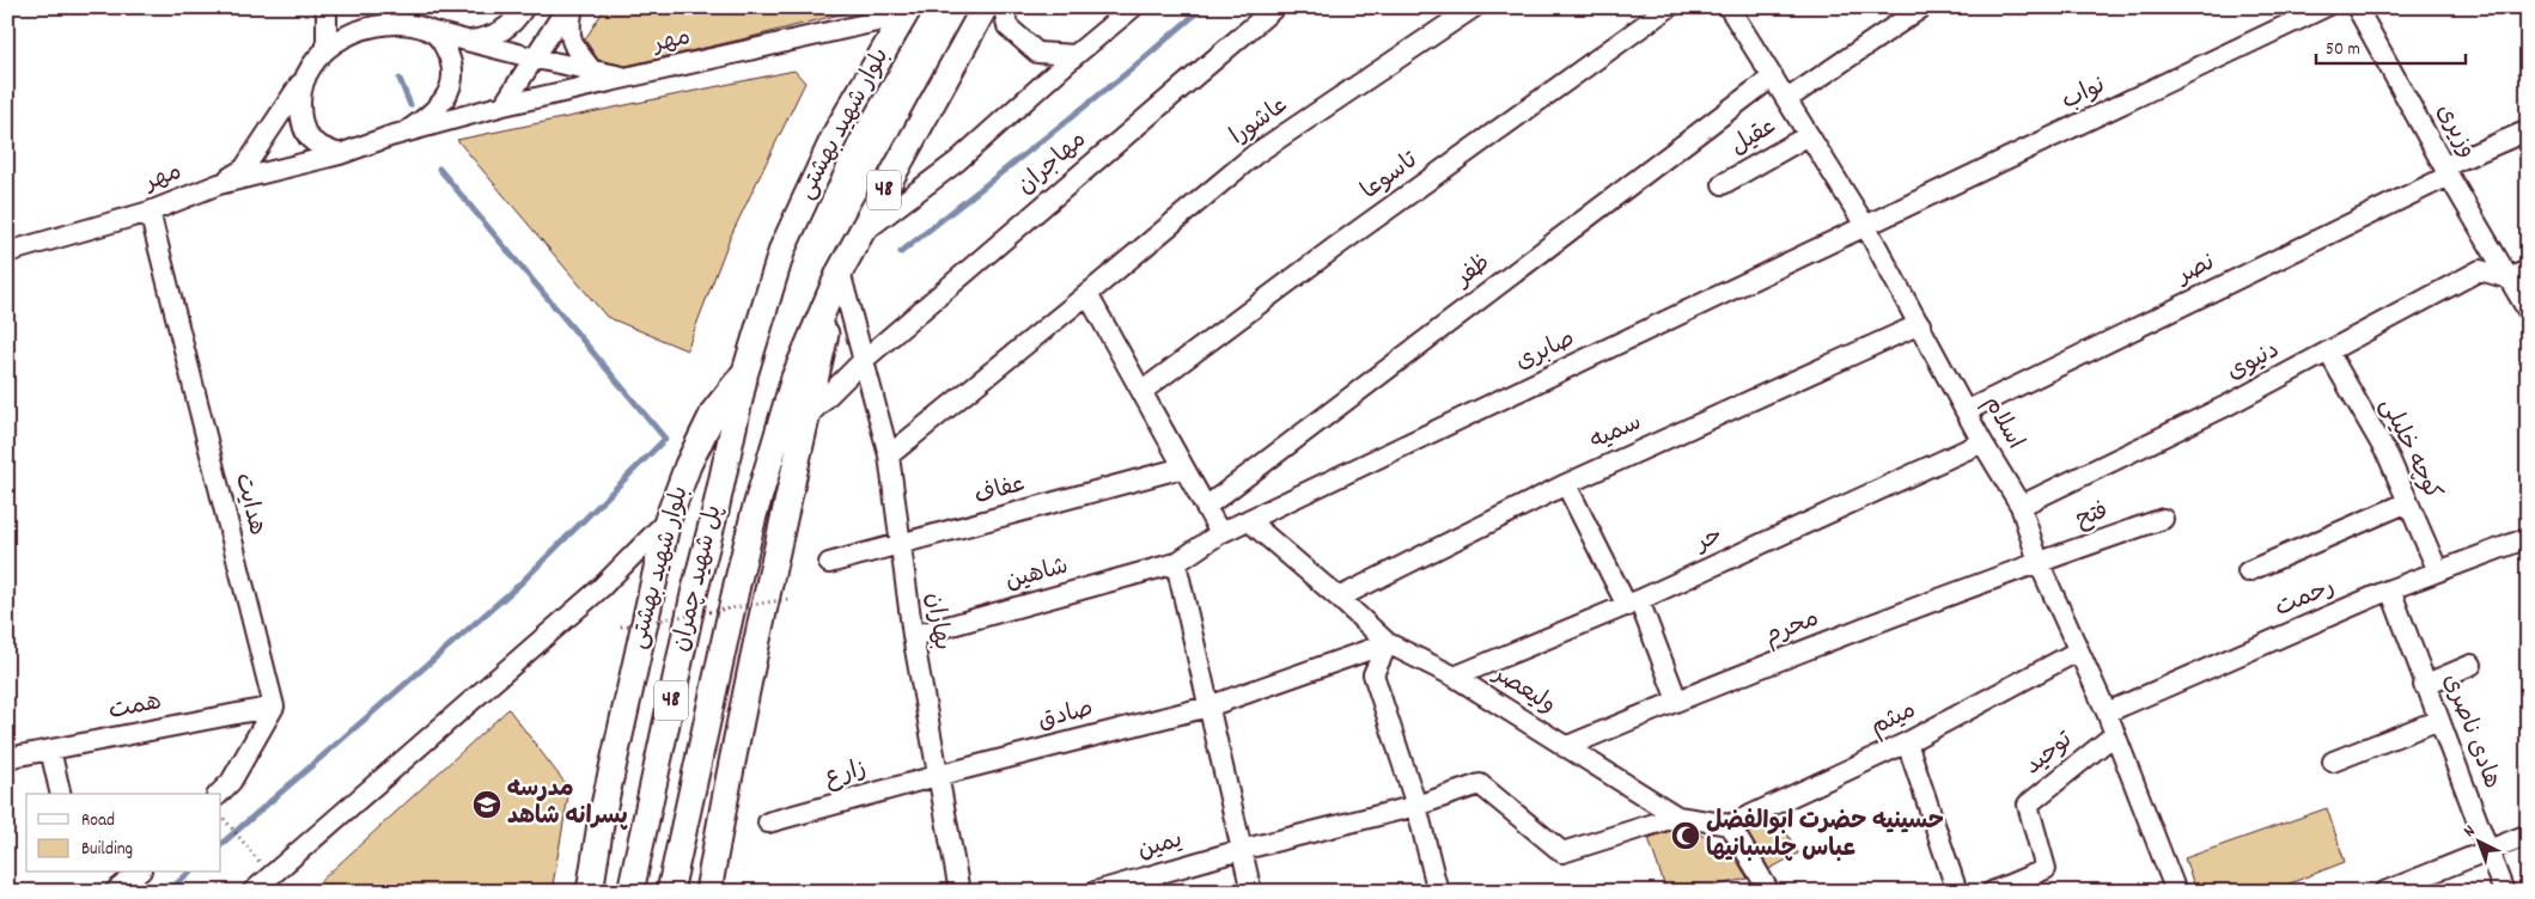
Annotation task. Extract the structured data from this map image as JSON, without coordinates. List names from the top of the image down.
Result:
{
  "streets": {
    "main road": ["بلوار شهید بهشتی", "48", "پل شهید چمران"],
    "street": [
      "مهر",
      "نواب",
      "عاشورا",
      "وزیری",
      "عقیل",
      "مهاجران",
      "تاسوعا",
      "نصر",
      "ظفر",
      "صابری",
      "دنیوی",
      "اسلام",
      "سمیه",
      "کوچه خلیلی",
      "عفاف",
      "هدایت",
      "فتح",
      "حر",
      "شاهین",
      "رحمت",
      "بهاران",
      "محرم",
      "ولیعصر",
      "همت",
      "صادق",
      "میثم",
      "هادی ناصری",
      "توحید",
      "زارع",
      "یمین"
    ]
  },
  "crossings": [
    ["مهر", "بلوار شهید بهشتی"],
    ["مهر", "هدایت"],
    ["نواب", "صابری"],
    ["نواب", "اسلام"],
    ["عاشورا", "بهاران"],
    ["بلوار شهید بهشتی", "پل شهید چمران"],
    ["وزیری", "نصر"],
    ["وزیری", "دنیوی"],
    ["عقیل", "اسلام"],
    ["مهاجران", "بهاران"],
    ["48", "پل شهید چمران"],
    ["48", "بهاران"],
    ["نصر", "اسلام"],
    ["ظفر", "اسلام"],
    ["صابری", "اسلام"],
    ["صابری", "شاهین"],
    ["صابری", "ولیعصر"],
    ["دنیوی", "اسلام"],
    ["دنیوی", "کوچه خلیلی"],
    ["اسلام", "سمیه"],
    ["اسلام", "فتح"],
    ["اسلام", "حر"],
    ["اسلام", "رحمت"],
    ["اسلام", "محرم"],
    ["اسلام", "میثم"],
    ["اسلام", "توحید"],
    ["سمیه", "ولیعصر"],
    ["کوچه خلیلی", "رحمت"],
    ["عفاف", "بهاران"],
    ["هدایت", "همت"],
    ["فتح", "محرم"],
    ["حر", "ولیعصر"],
    ["شاهین", "بهاران"],
    ["پل شهید چمران", "بهاران"],
    ["رحمت", "هادی ناصری"],
    ["بهاران", "صادق"],
    ["بهاران", "زارع"],
    ["محرم", "ولیعصر"],
    ["ولیعصر", "صادق"],
    ["ولیعصر", "میثم"],
    ["ولیعصر", "یمین"],
    ["صادق", "زارع"]
  ],
  "places": {
    "school or university": ["مدرسه پسرانه شاهد"],
    "mosque": ["حسینیه حضرت ابوالفضل عباس چلسبانیها"]
  },
  "legend": ["Road", "Building"],
  "scale_bar": "50 m",
  "north": "top left"
}
